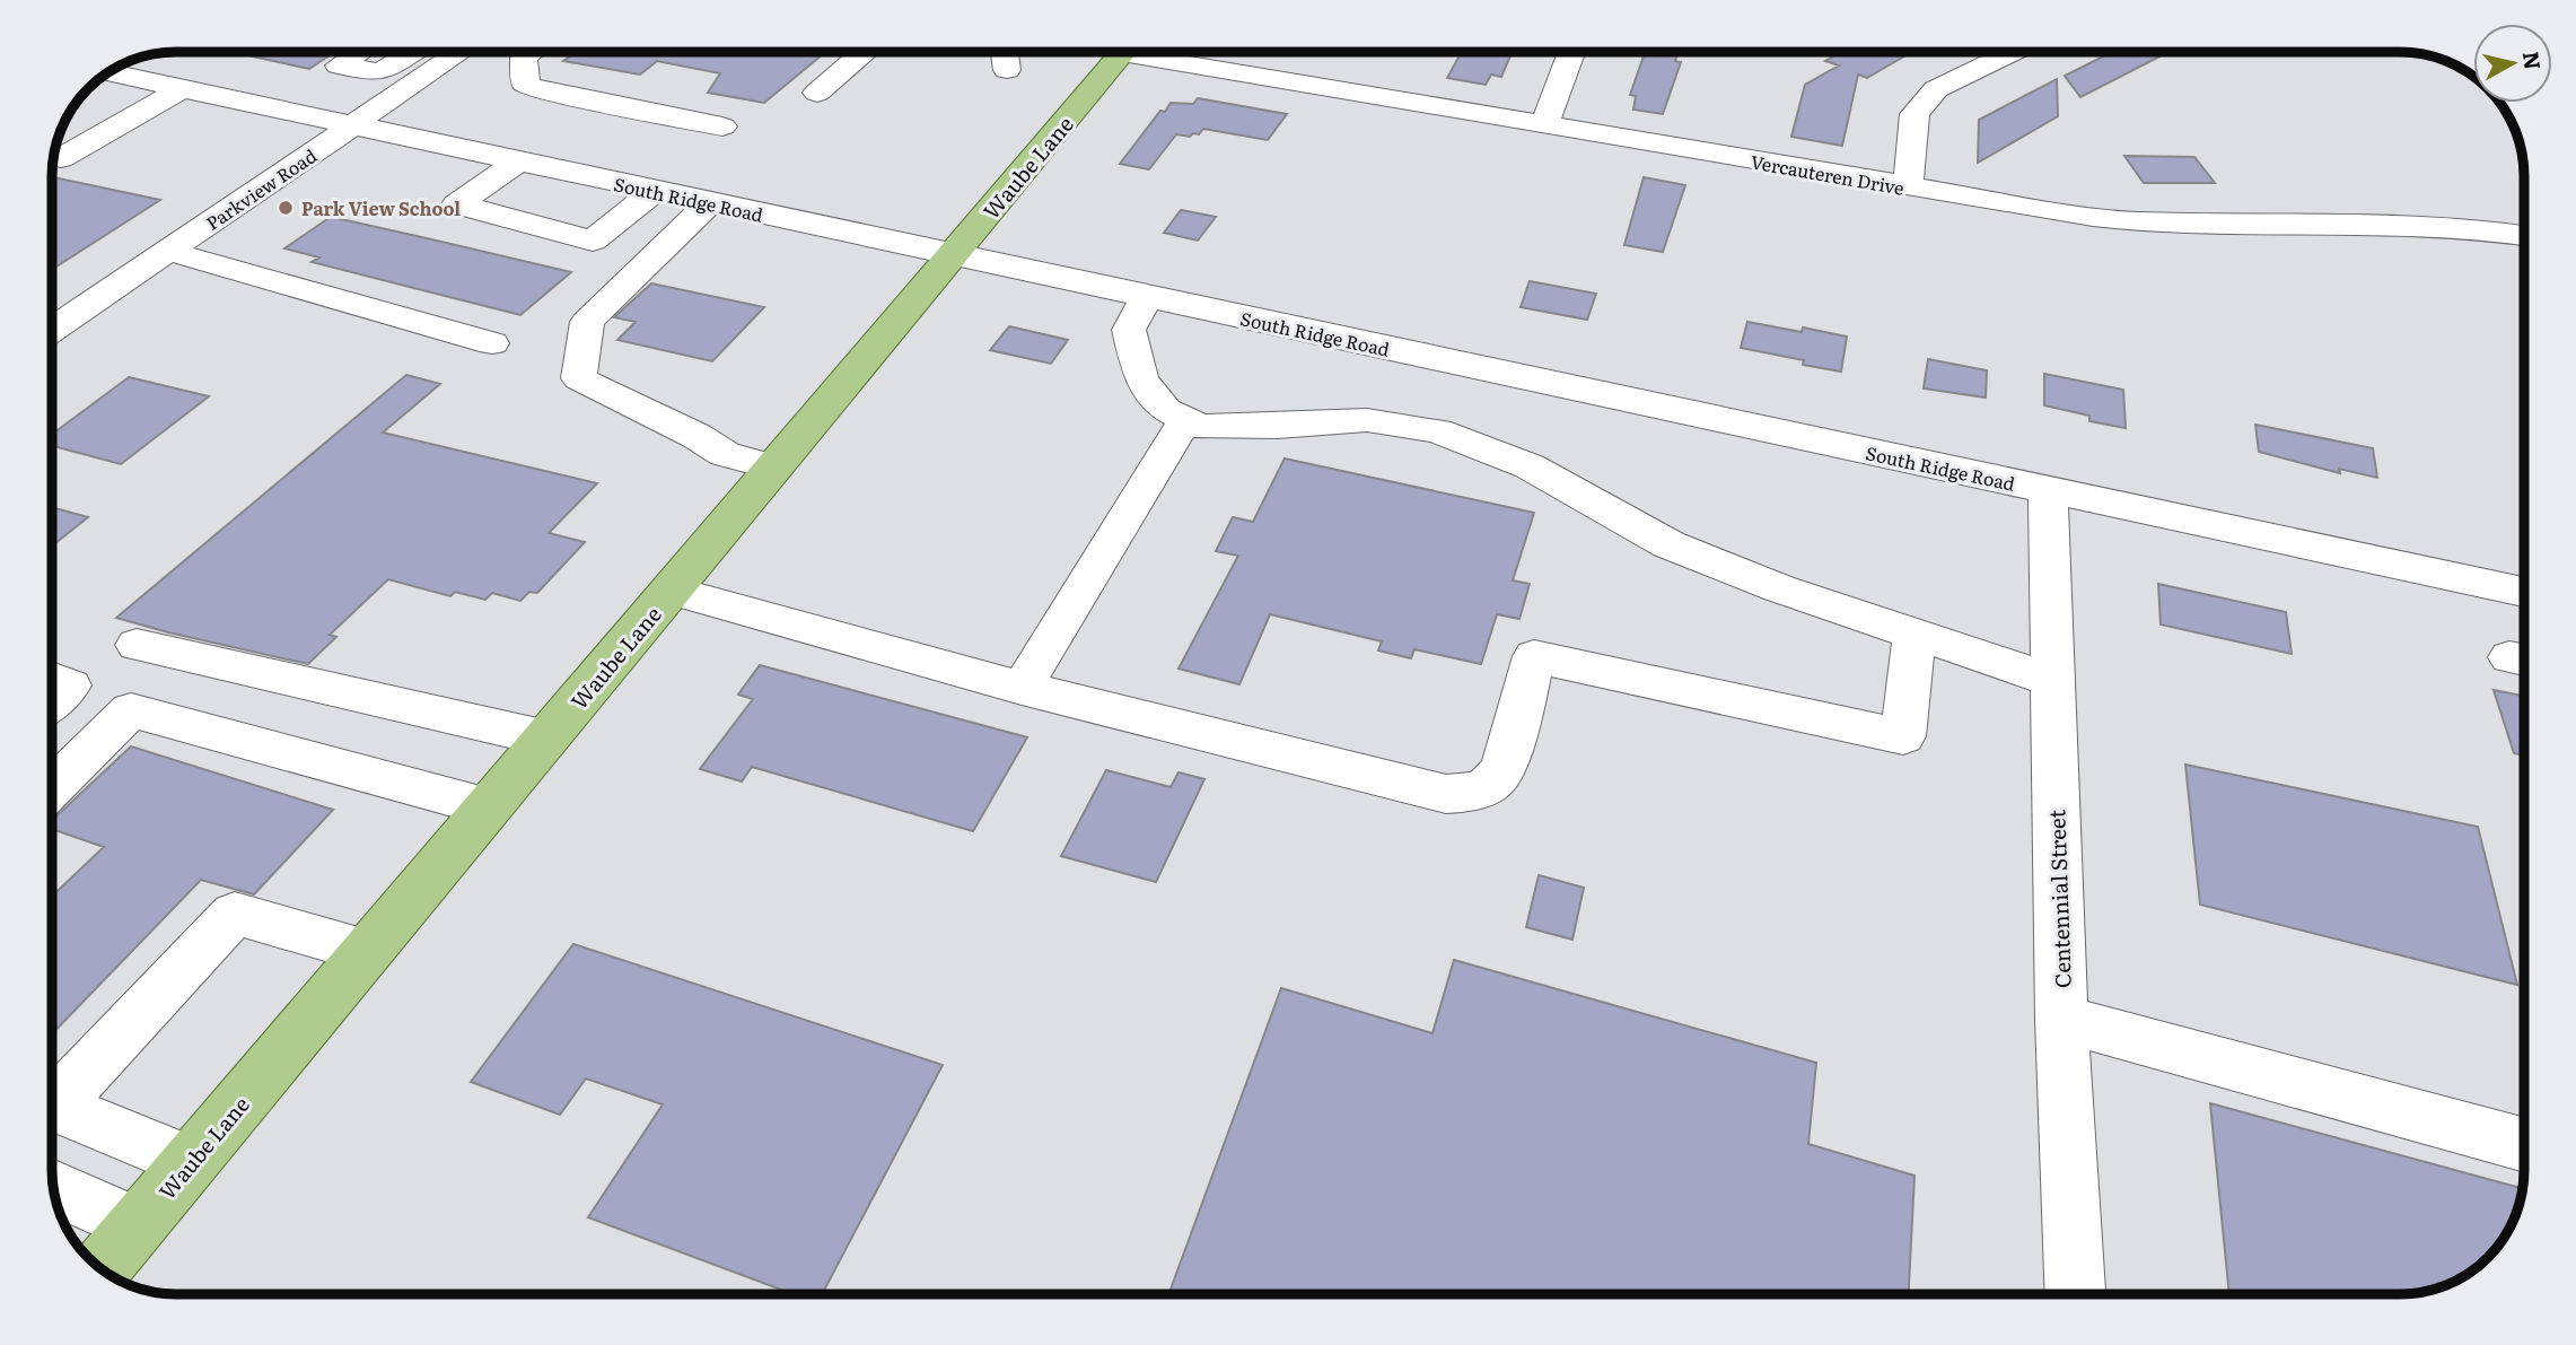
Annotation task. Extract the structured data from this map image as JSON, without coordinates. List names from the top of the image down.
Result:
{
  "streets": {
    "main road": ["Waube Lane"],
    "street": [
      "Vercauteren Drive",
      "Parkview Road",
      "South Ridge Road",
      "Centennial Street"
    ]
  },
  "crossings": [
    ["Waube Lane", "South Ridge Road"],
    ["Parkview Road", "South Ridge Road"],
    ["South Ridge Road", "Centennial Street"]
  ],
  "places": ["Park View School"],
  "north": "right"
}
